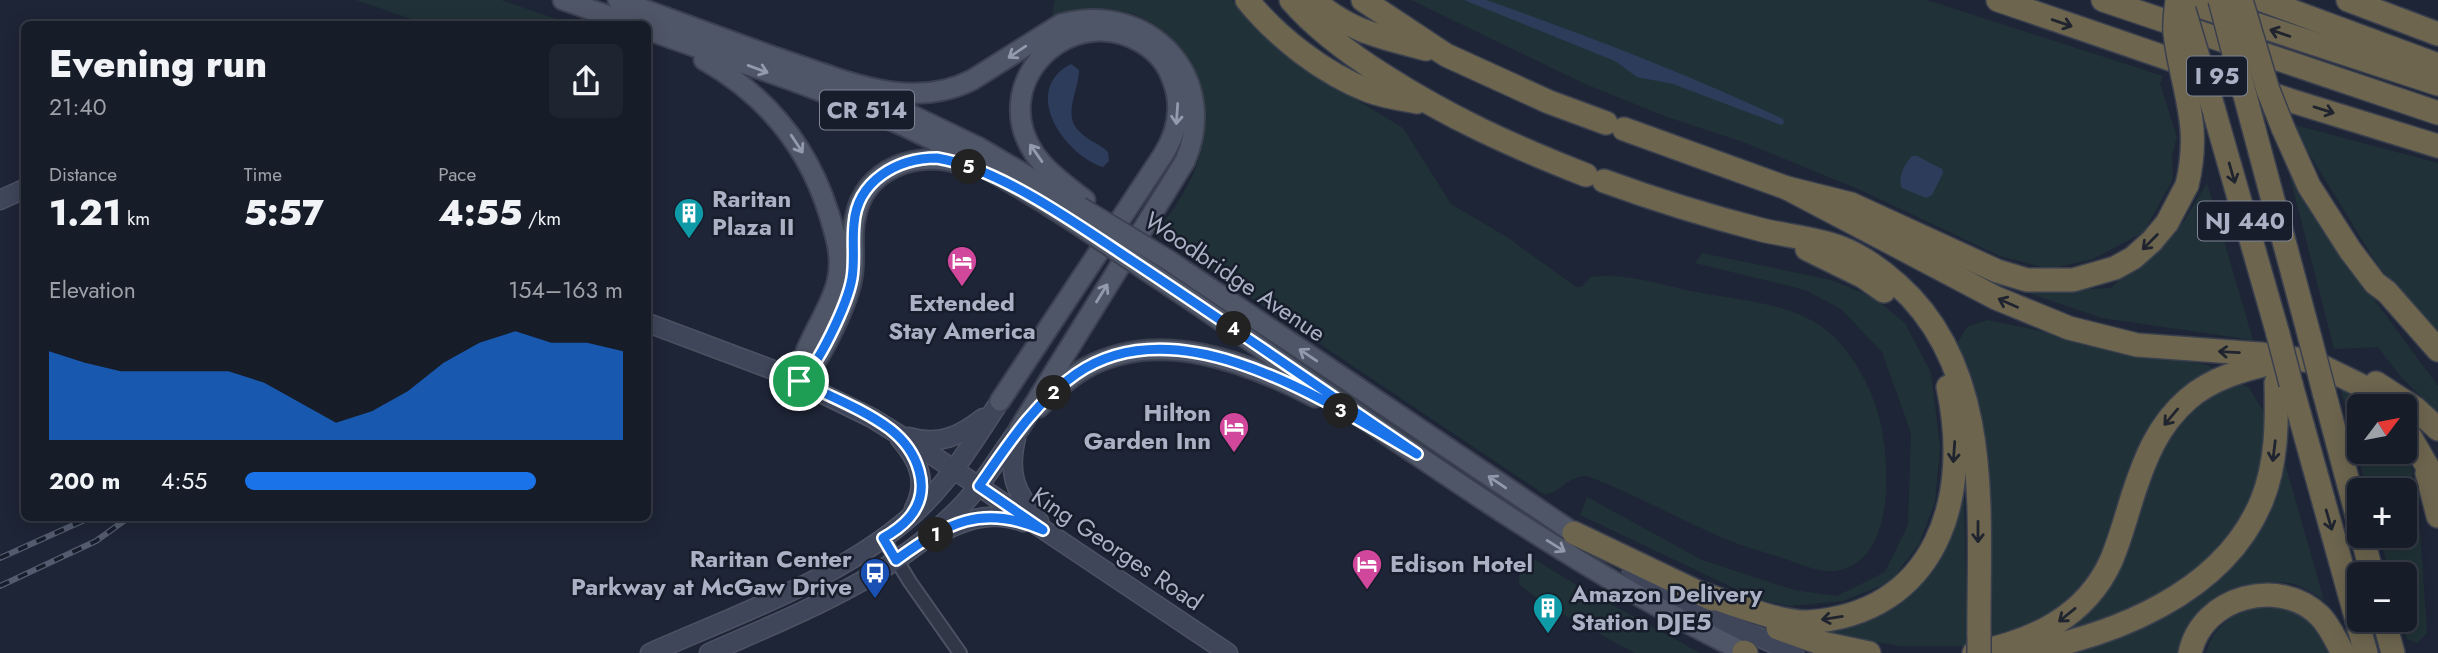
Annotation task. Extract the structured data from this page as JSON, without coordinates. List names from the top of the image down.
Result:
{
  "streets": {
    "highway": ["I 95", "NJ 440"],
    "main road": ["CR 514", "Woodbridge Avenue", "King Georges Road"]
  },
  "crossings": [
    ["I 95", "NJ 440"]
  ],
  "places": {
    "building": ["Raritan Plaza II", "Amazon Delivery Station DJE5"],
    "hotel": ["Extended Stay America", "Hilton Garden Inn", "Edison Hotel"],
    "bus stop": ["Raritan Center Parkway at McGaw Drive"]
  },
  "north": "top right",
  "page": {
    "heading": ["Evening run", "21:40"],
    "stats": [
      ["Distance", "1.21 km"],
      ["Time", "5:57"],
      ["Pace", "4:55 /km"]
    ],
    "pins": [
      "5",
      "4",
      "2",
      "3",
      "1"
    ],
    "chart": ["Elevation", "154–163 m"],
    "map_buttons": ["+", "−"],
    "list": [
      {
        "name": "200 m",
        "note": "4:55"
      }
    ]
  }
}
